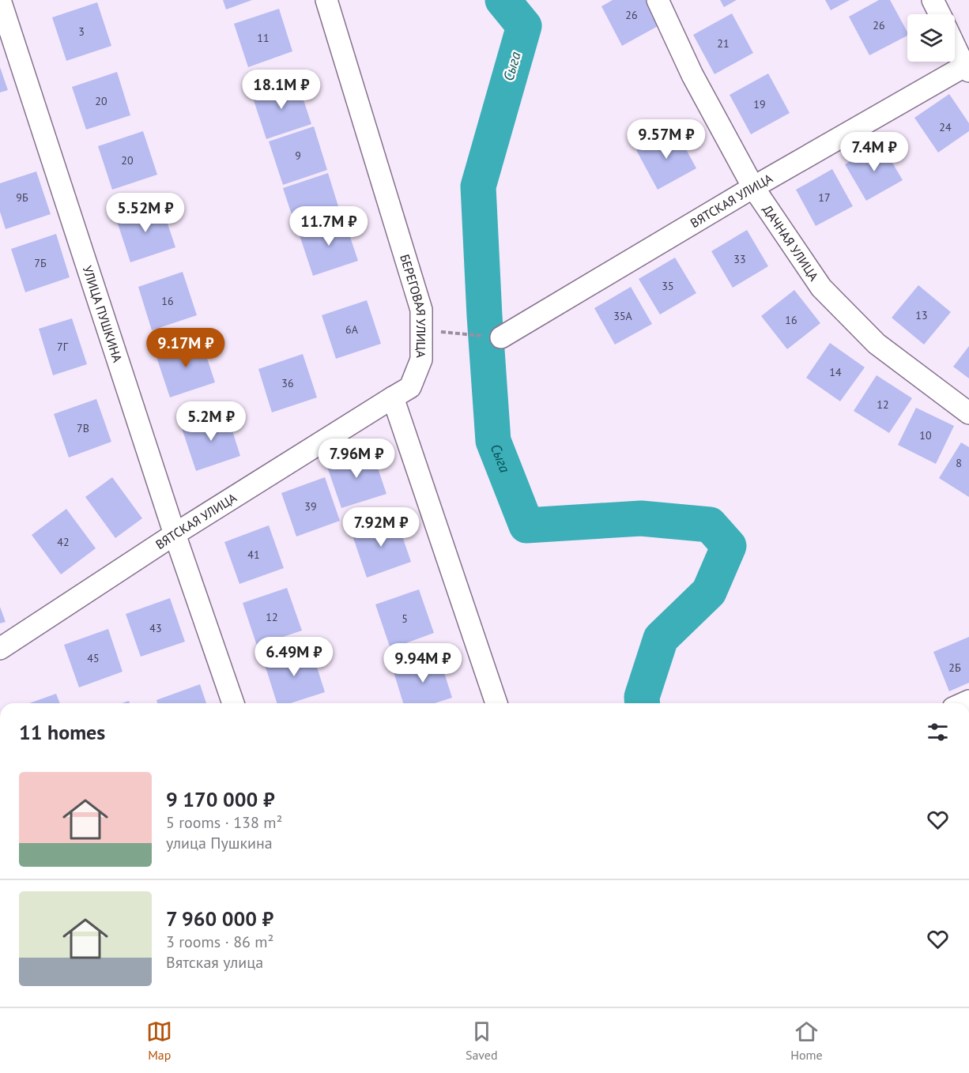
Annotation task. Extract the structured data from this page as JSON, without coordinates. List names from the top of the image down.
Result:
{
  "streets": {
    "street": [
      "ВЯТСКАЯ УЛИЦА",
      "ДАЧНАЯ УЛИЦА",
      "БЕРЕГОВАЯ УЛИЦА",
      "УЛИЦА ПУШКИНА"
    ]
  },
  "crossings": [
    ["ВЯТСКАЯ УЛИЦА", "ДАЧНАЯ УЛИЦА"],
    ["ВЯТСКАЯ УЛИЦА", "БЕРЕГОВАЯ УЛИЦА"],
    ["ВЯТСКАЯ УЛИЦА", "УЛИЦА ПУШКИНА"]
  ],
  "water": ["Сыга"],
  "house_numbers": [
    "26",
    "26",
    "3",
    "11",
    "21",
    "20",
    "19",
    "24",
    "9",
    "20",
    "9Б",
    "17",
    "33",
    "7Б",
    "35",
    "16",
    "13",
    "35А",
    "16",
    "6А",
    "7Г",
    "14",
    "36",
    "12",
    "7В",
    "10",
    "8",
    "39",
    "42",
    "41",
    "12",
    "5",
    "43",
    "45",
    "2Б"
  ],
  "page": {
    "price": [
      "18.1M ₽",
      "9.57M ₽",
      "7.4M ₽",
      "5.52M ₽",
      "11.7M ₽",
      "9.17M ₽",
      "5.2M ₽",
      "7.96M ₽",
      "7.92M ₽",
      "6.49M ₽",
      "9.94M ₽"
    ],
    "heading": "11 homes",
    "list": [
      {
        "name": "9 170 000 ₽",
        "note": "5 rooms · 138 m² · улица Пушкина"
      },
      {
        "name": "7 960 000 ₽",
        "note": "3 rooms · 86 m² · Вятская улица"
      }
    ],
    "tabs": ["Map", "Saved", "Home"]
  }
}
